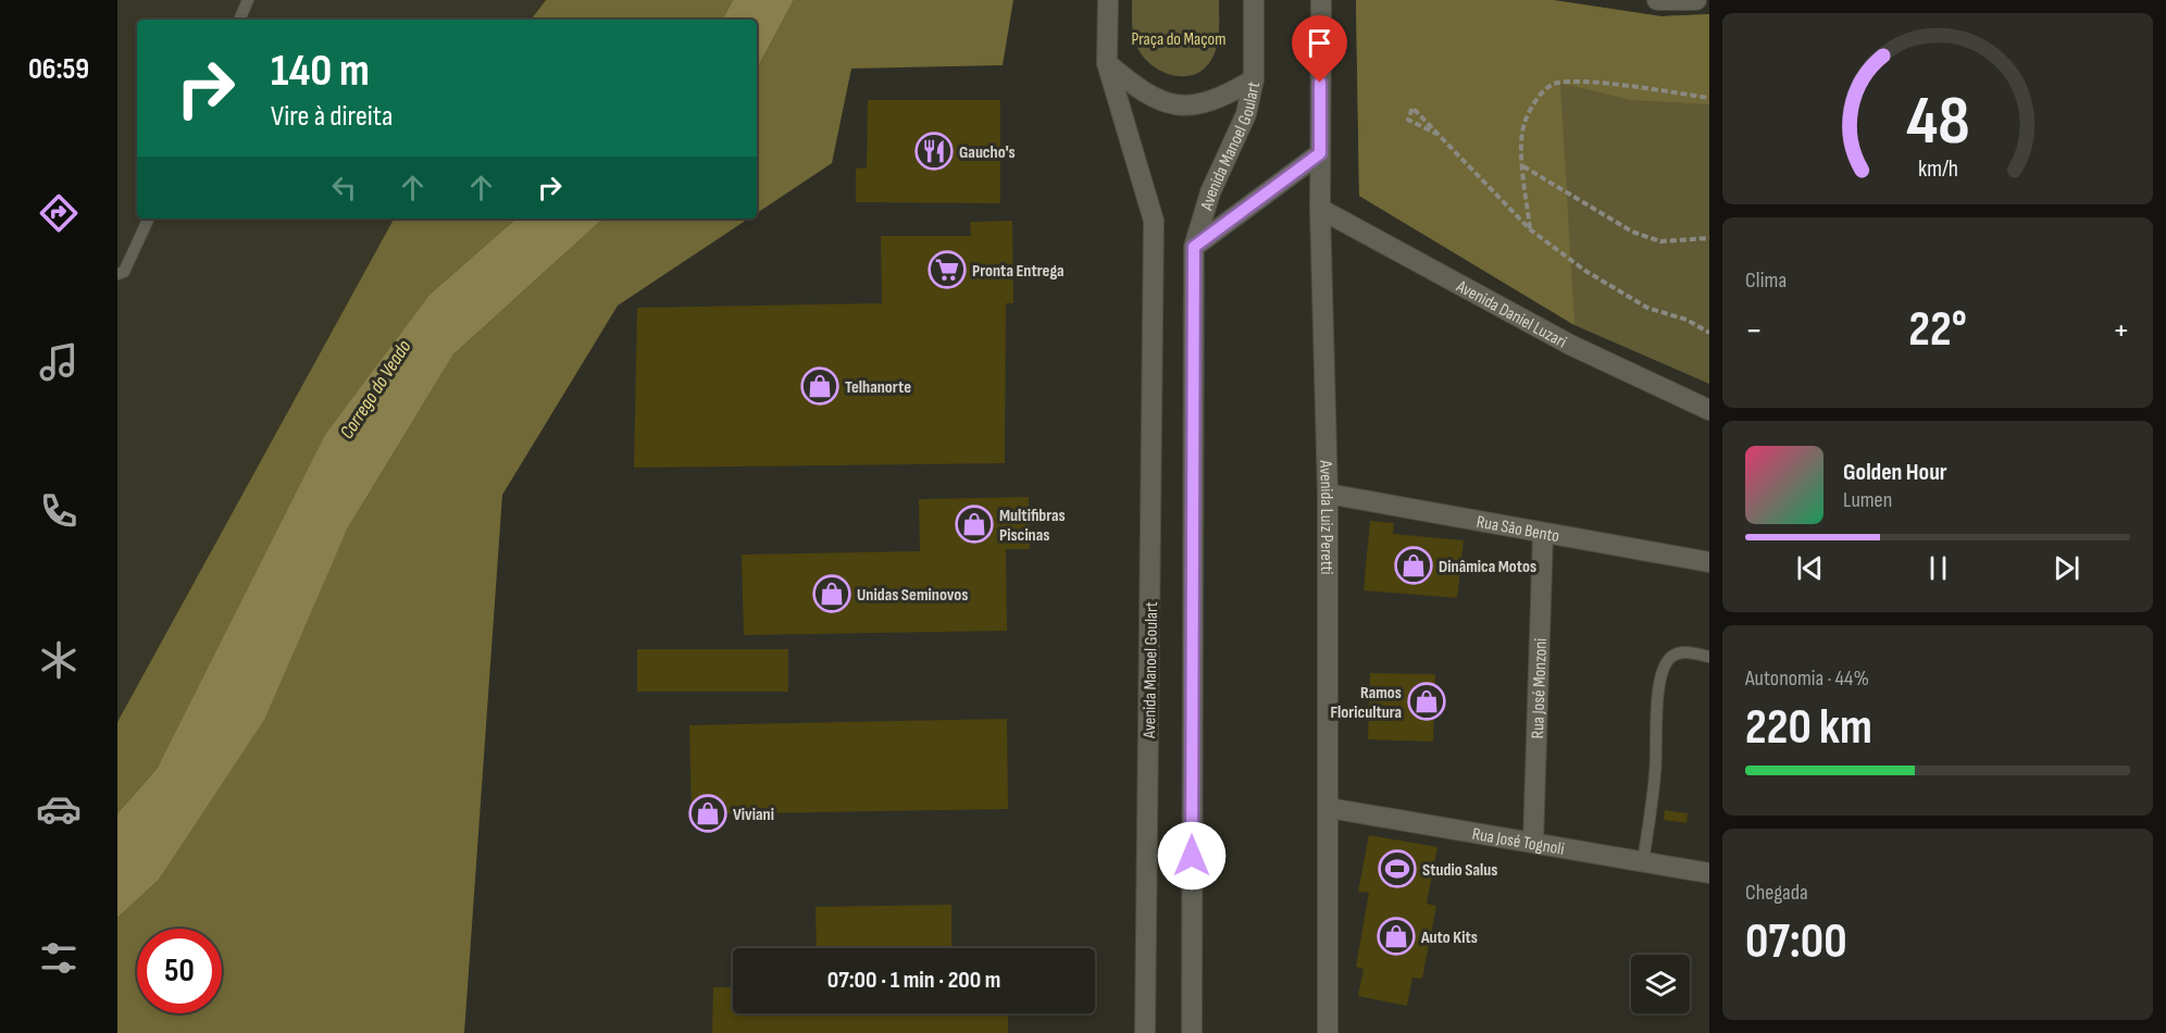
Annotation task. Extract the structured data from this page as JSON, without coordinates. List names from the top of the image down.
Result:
{
  "streets": {
    "street": [
      "Avenida Manoel Goulart",
      "Avenida Daniel Luzari",
      "Avenida Luiz Peretti",
      "Rua São Bento",
      "Rua José Monzoni",
      "Rua José Tognoli"
    ]
  },
  "crossings": [
    ["Avenida Daniel Luzari", "Avenida Luiz Peretti"],
    ["Avenida Luiz Peretti", "Rua São Bento"],
    ["Avenida Luiz Peretti", "Rua José Tognoli"],
    ["Rua São Bento", "Rua José Monzoni"],
    ["Rua José Monzoni", "Rua José Tognoli"]
  ],
  "water": ["Corrego do Veado"],
  "parks": ["Praça do Maçom"],
  "places": {
    "restaurant": ["Gaucho's"],
    "supermarket": ["Pronta Entrega"],
    "shop": [
      "Telhanorte",
      "Multifibras Piscinas",
      "Dinâmica Motos",
      "Unidas Seminovos",
      "Ramos Floricultura",
      "Viviani",
      "Auto Kits"
    ],
    "sports": ["Studio Salus"]
  },
  "page": {
    "tabs": "06:59",
    "turn": ["140 m", "Vire à direita"],
    "tile": [
      "Clima",
      ["Autonomia · 44%", "220 km"],
      ["Chegada", "07:00"]
    ],
    "heat": ["−", "22°", "+"],
    "song": ["Golden Hour", "Lumen"],
    "limit": "50",
    "trip": "07:00 · 1 min · 200 m",
    "gauge": ["48", "km/h"]
  }
}
